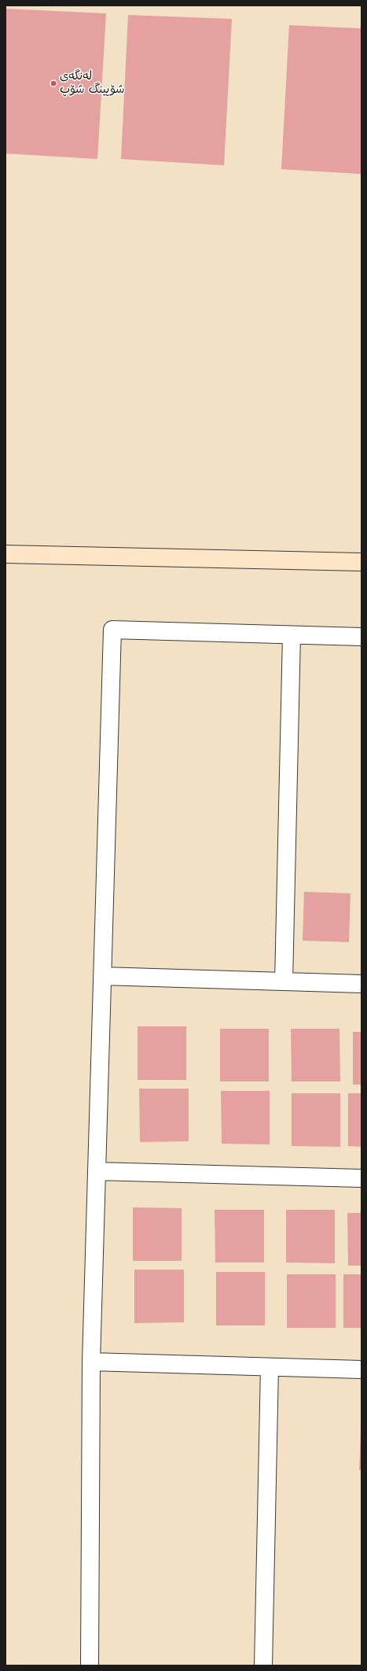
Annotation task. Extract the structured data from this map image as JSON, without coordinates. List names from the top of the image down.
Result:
{
  "places": ["لەنگەی شۆپینگ شۆپ"]
}
